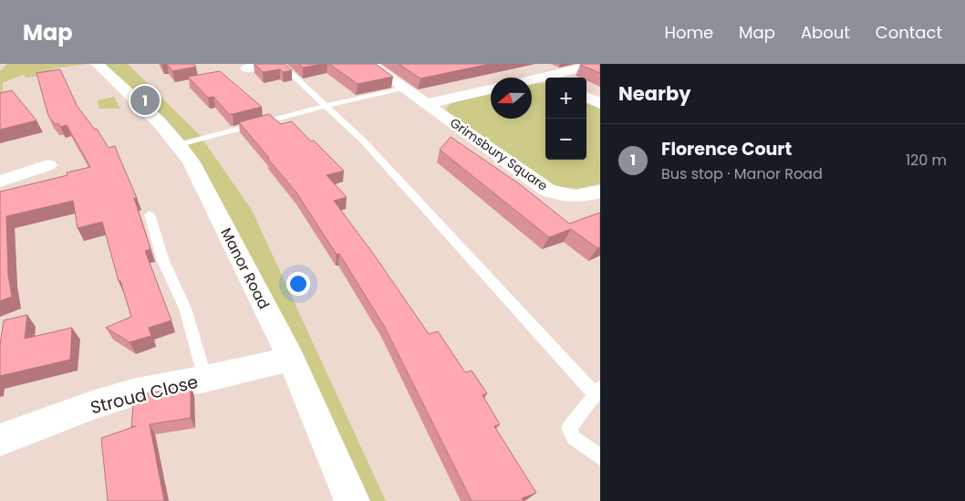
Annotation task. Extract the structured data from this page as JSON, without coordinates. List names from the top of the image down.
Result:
{
  "streets": {
    "street": ["Grimsbury Square", "Manor Road", "Stroud Close"]
  },
  "crossings": [
    ["Manor Road", "Stroud Close"]
  ],
  "north": "left",
  "page": {
    "header": "Map",
    "nav": [
      "Home",
      "Map",
      "About",
      "Contact"
    ],
    "heading": "Nearby",
    "map_buttons": ["+", "−"],
    "pins": "1",
    "list": [
      {
        "mark": "1",
        "name": "Florence Court",
        "note": "Bus stop · Manor Road",
        "value": "120 m"
      }
    ]
  }
}
